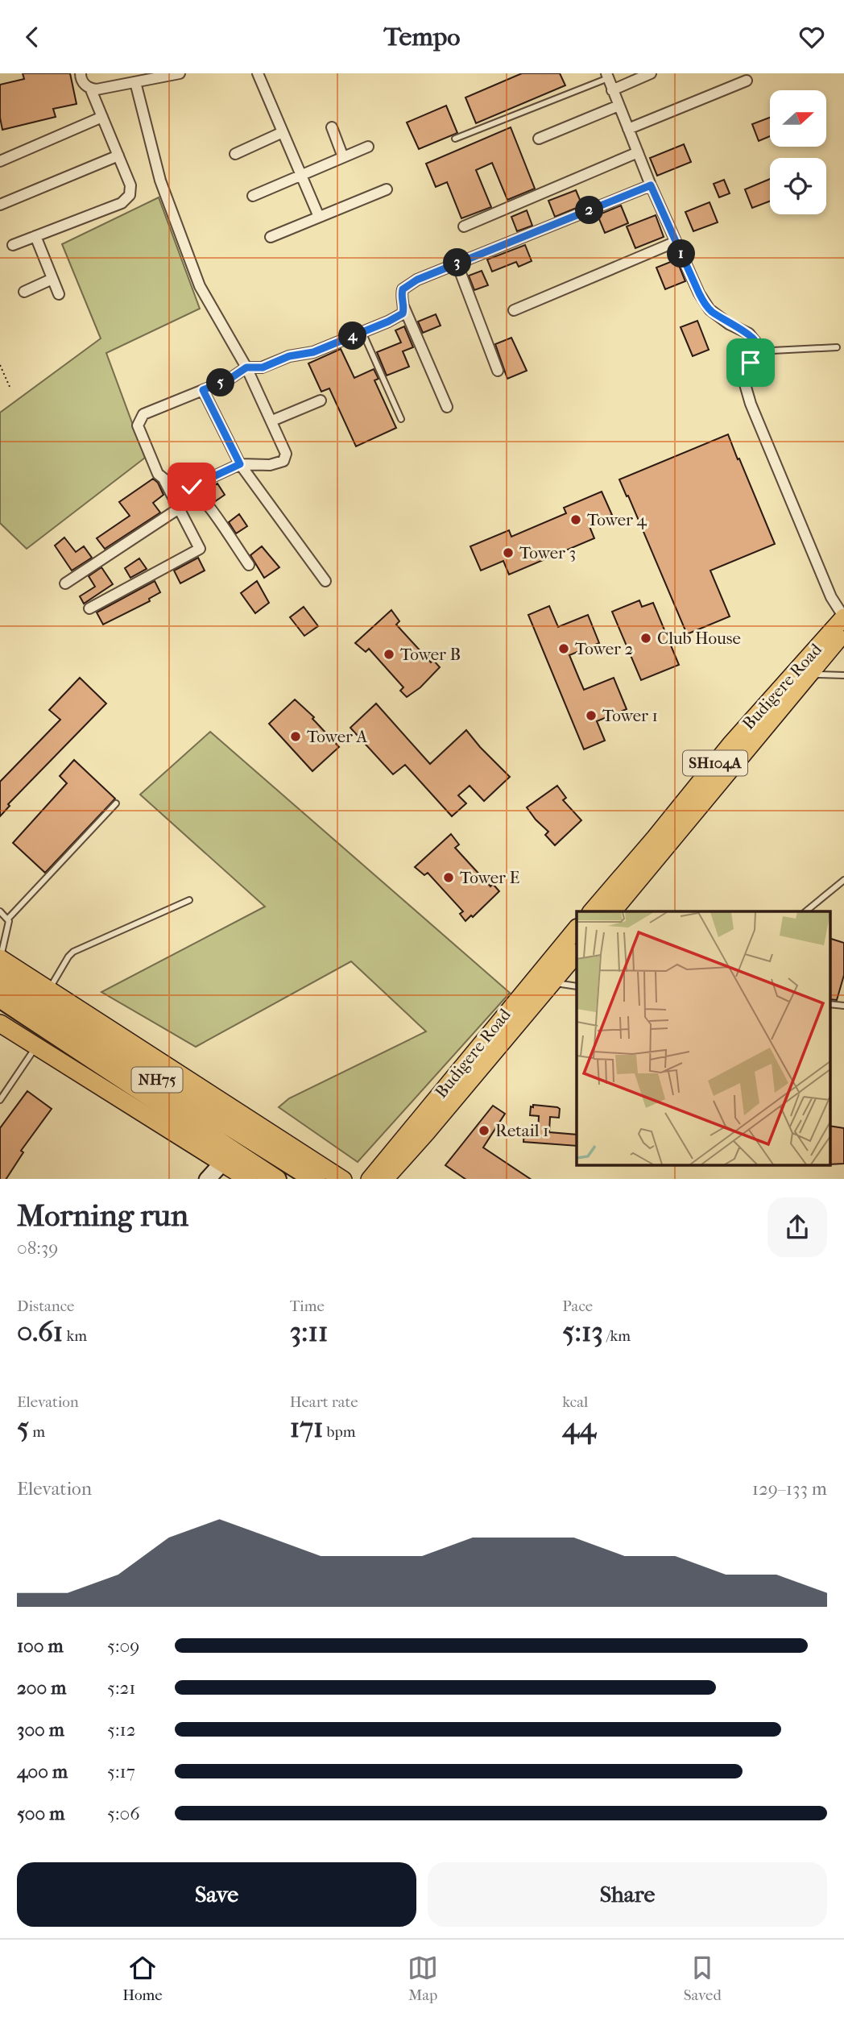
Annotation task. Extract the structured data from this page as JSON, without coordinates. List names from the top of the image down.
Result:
{
  "streets": {
    "highway": ["NH75"],
    "main road": ["Budigere Road", "SH104A"]
  },
  "places": [
    "Tower 4",
    "Tower 3",
    "Club House",
    "Tower 2",
    "Tower B",
    "Tower 1",
    "Tower A",
    "Tower E",
    "Retail 1"
  ],
  "north": "right",
  "page": {
    "header": "Tempo",
    "pins": [
      "2",
      "1",
      "3",
      "4",
      "5"
    ],
    "heading": ["Morning run", "08:39"],
    "stats": [
      ["Distance", "0.61 km"],
      ["Time", "3:11"],
      ["Pace", "5:13 /km"],
      ["Elevation", "5 m"],
      ["Heart rate", "171 bpm"],
      ["kcal", "44"]
    ],
    "chart": ["Elevation", "129–133 m"],
    "list": [
      {
        "name": "100 m",
        "note": "5:09"
      },
      {
        "name": "200 m",
        "note": "5:21"
      },
      {
        "name": "300 m",
        "note": "5:12"
      },
      {
        "name": "400 m",
        "note": "5:17"
      },
      {
        "name": "500 m",
        "note": "5:06"
      }
    ],
    "buttons": ["Save", "Share"],
    "tabs": ["Home", "Map", "Saved"]
  }
}
